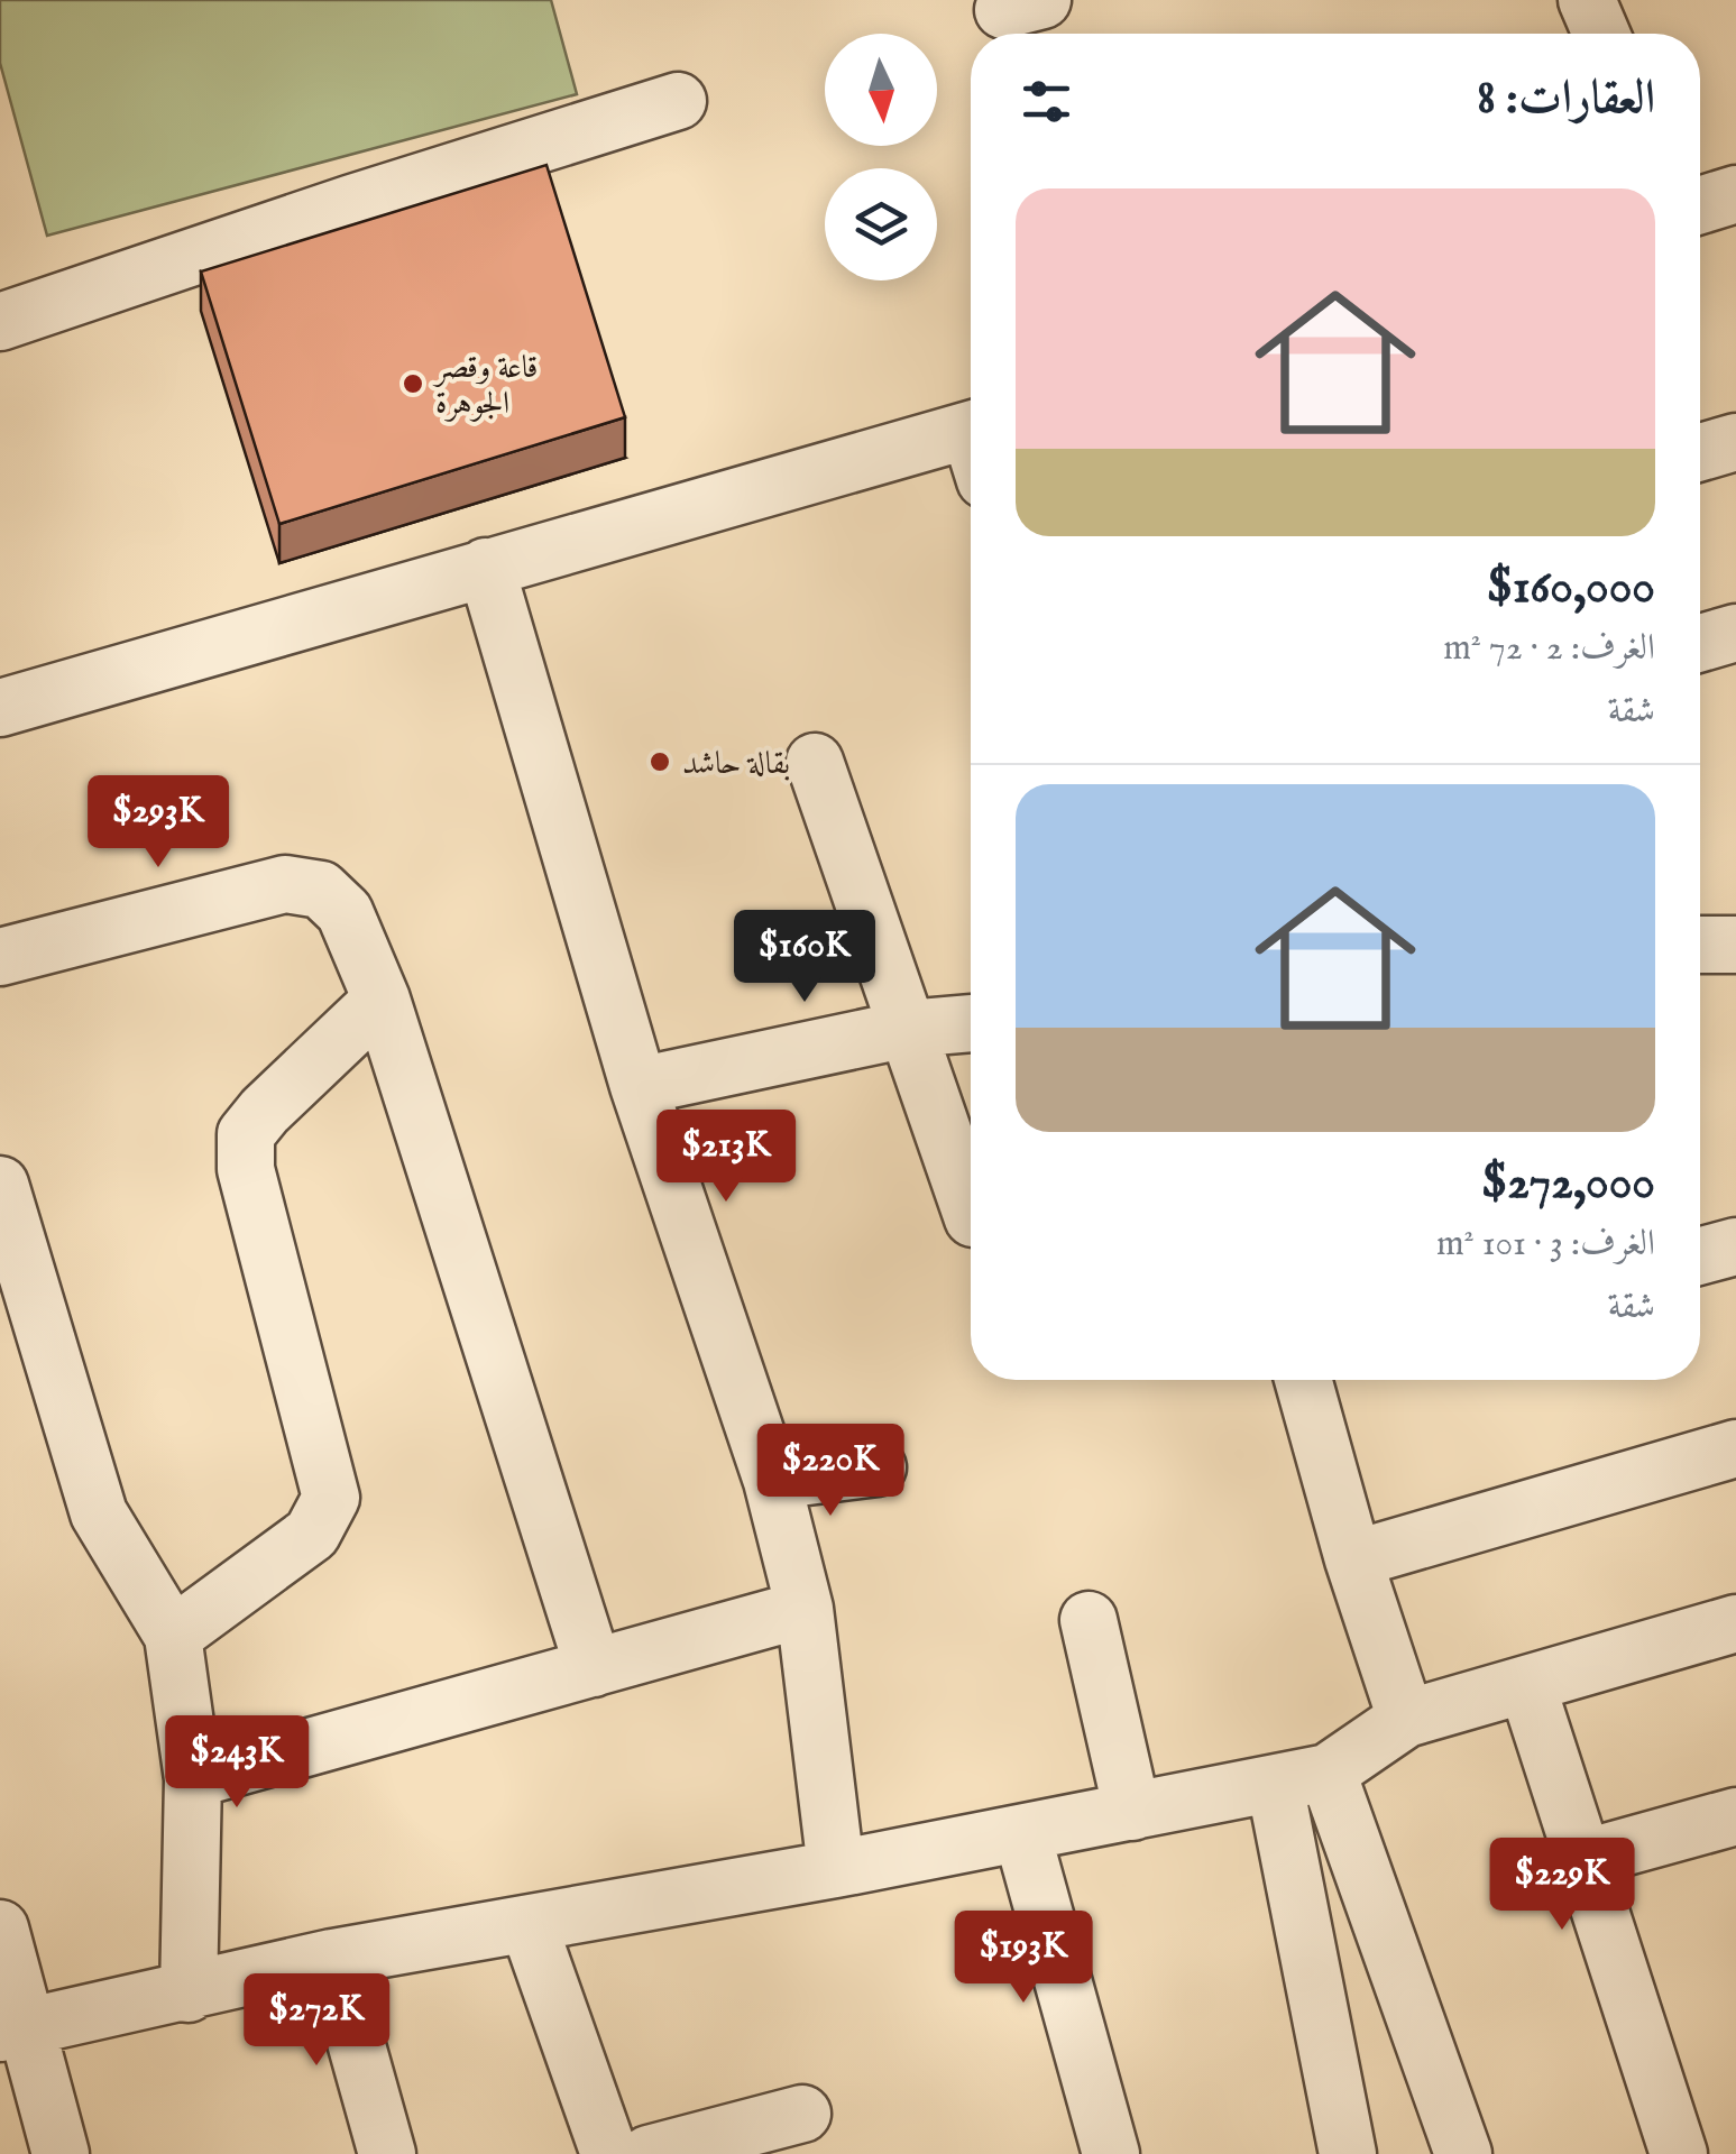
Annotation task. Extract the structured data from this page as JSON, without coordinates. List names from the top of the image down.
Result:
{
  "places": ["قاعة وقصر الجوهرة", "بقالة حاشد"],
  "north": "bottom",
  "page": {
    "heading": "العقارات: 8",
    "list": [
      {
        "name": "$160,000",
        "note": "الغرف: 2 · 72 m² · شقة"
      },
      {
        "name": "$272,000",
        "note": "الغرف: 3 · 101 m² · شقة"
      }
    ],
    "price": [
      "$293K",
      "$160K",
      "$213K",
      "$220K",
      "$243K",
      "$229K",
      "$193K",
      "$272K"
    ]
  }
}
